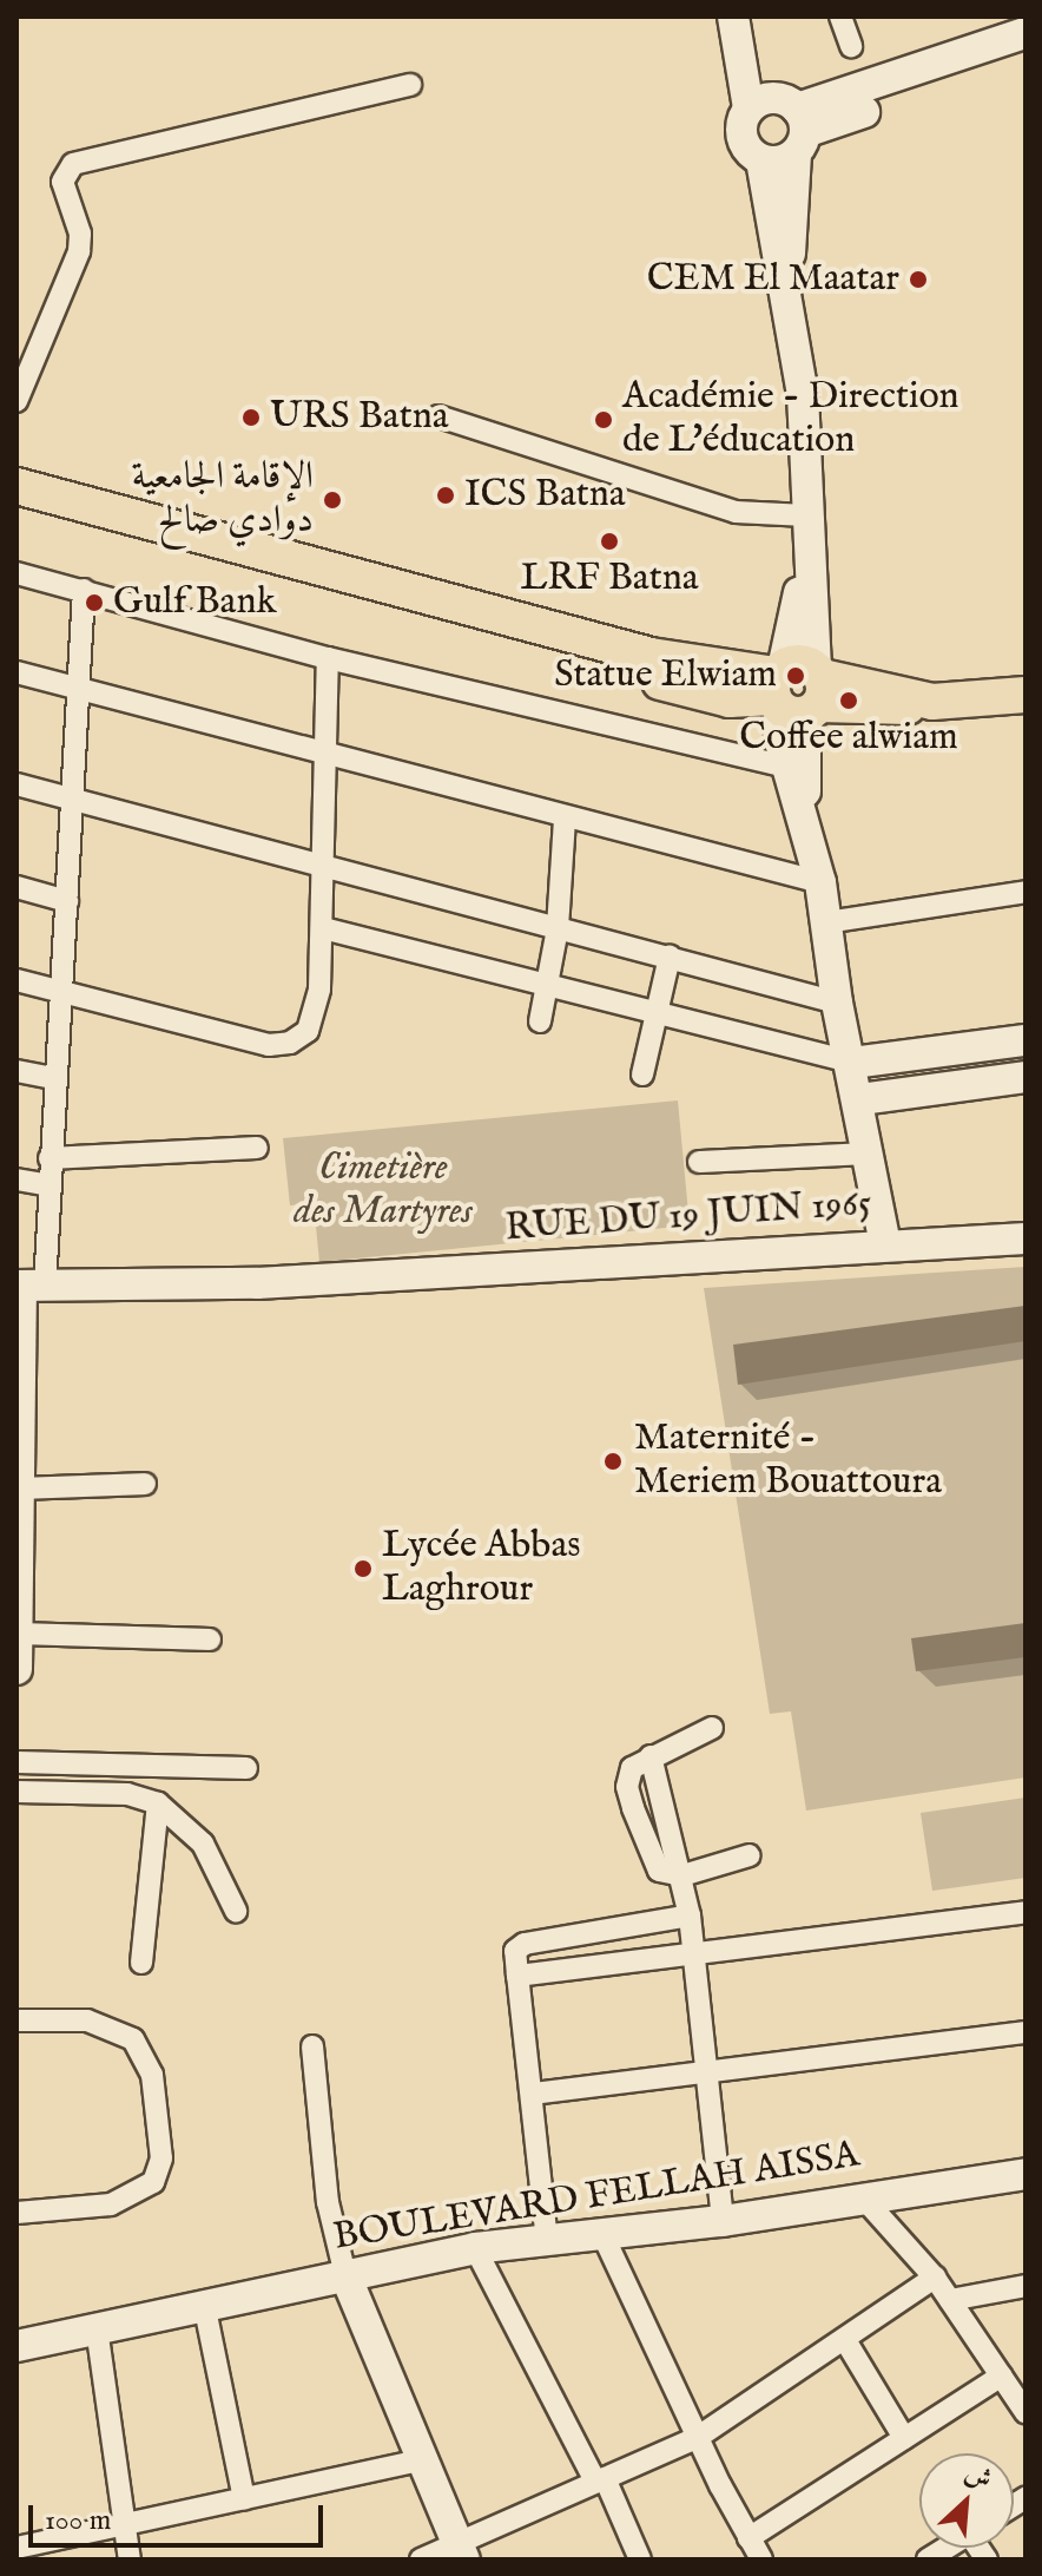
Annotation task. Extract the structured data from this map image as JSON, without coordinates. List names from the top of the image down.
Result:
{
  "streets": {
    "street": ["RUE DU 19 JUIN 1965", "BOULEVARD FELLAH AISSA"]
  },
  "parks": ["Cimetière des Martyres"],
  "places": [
    "CEM El Maatar",
    "URS Batna",
    "Académie - Direction de L'éducation",
    "ICS Batna",
    "الإقامة الجامعية دوادي صالح",
    "LRF Batna",
    "Gulf Bank",
    "Statue Elwiam",
    "Coffee alwiam",
    "Maternité - Meriem Bouattoura",
    "Lycée Abbas Laghrour"
  ],
  "scale_bar": "100 m",
  "north": "top right"
}
